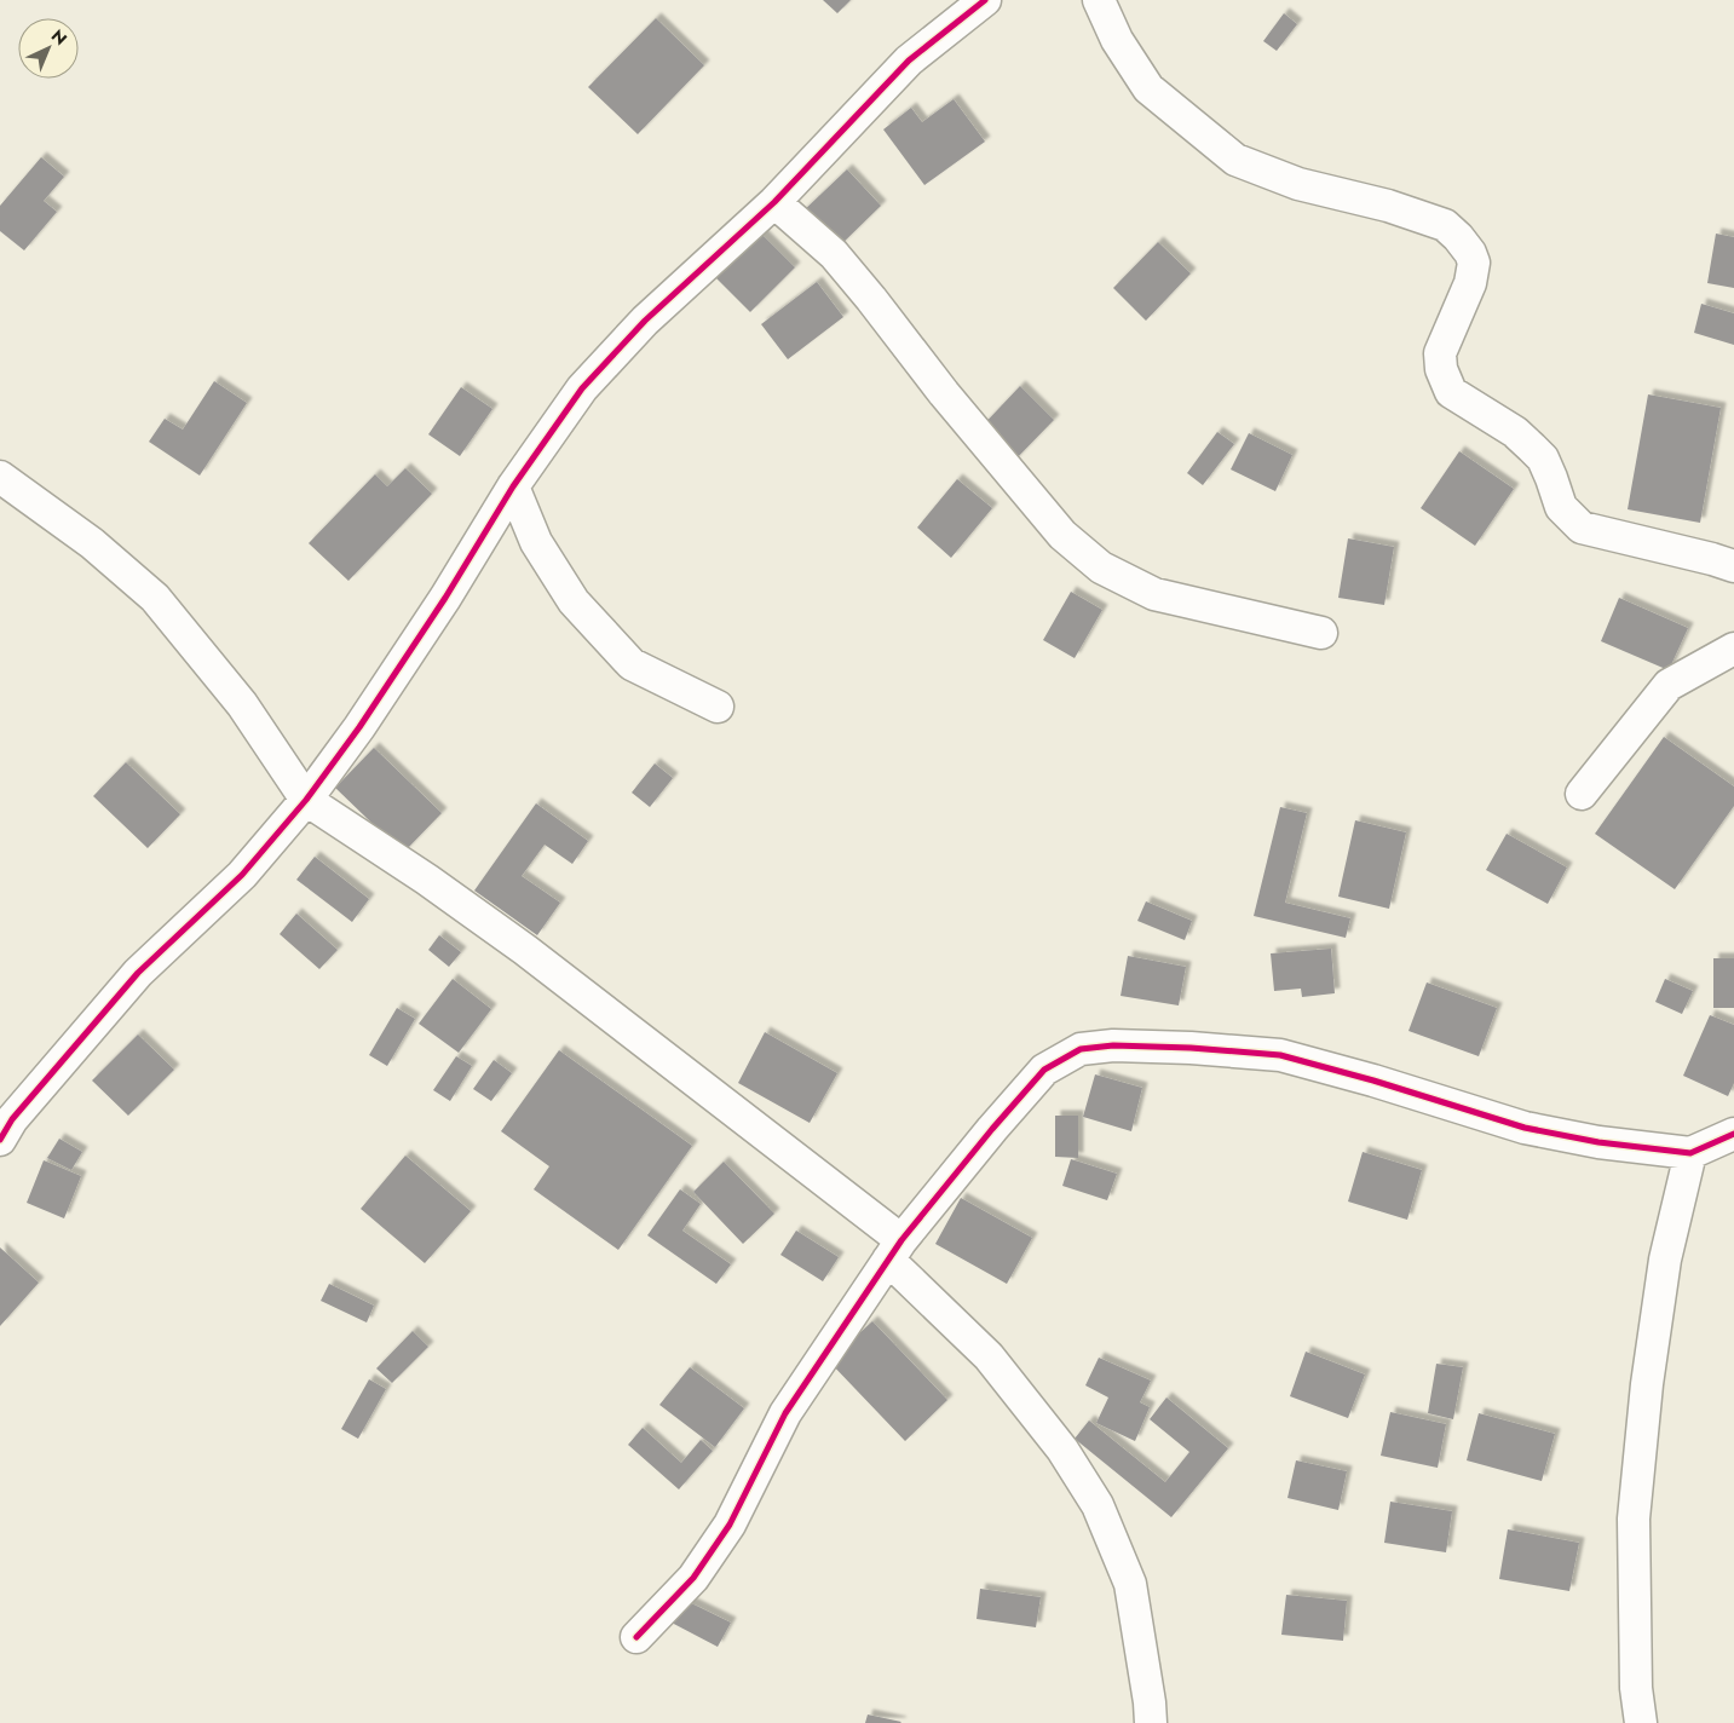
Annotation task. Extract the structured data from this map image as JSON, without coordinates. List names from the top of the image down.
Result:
{
  "north": "top right"
}
